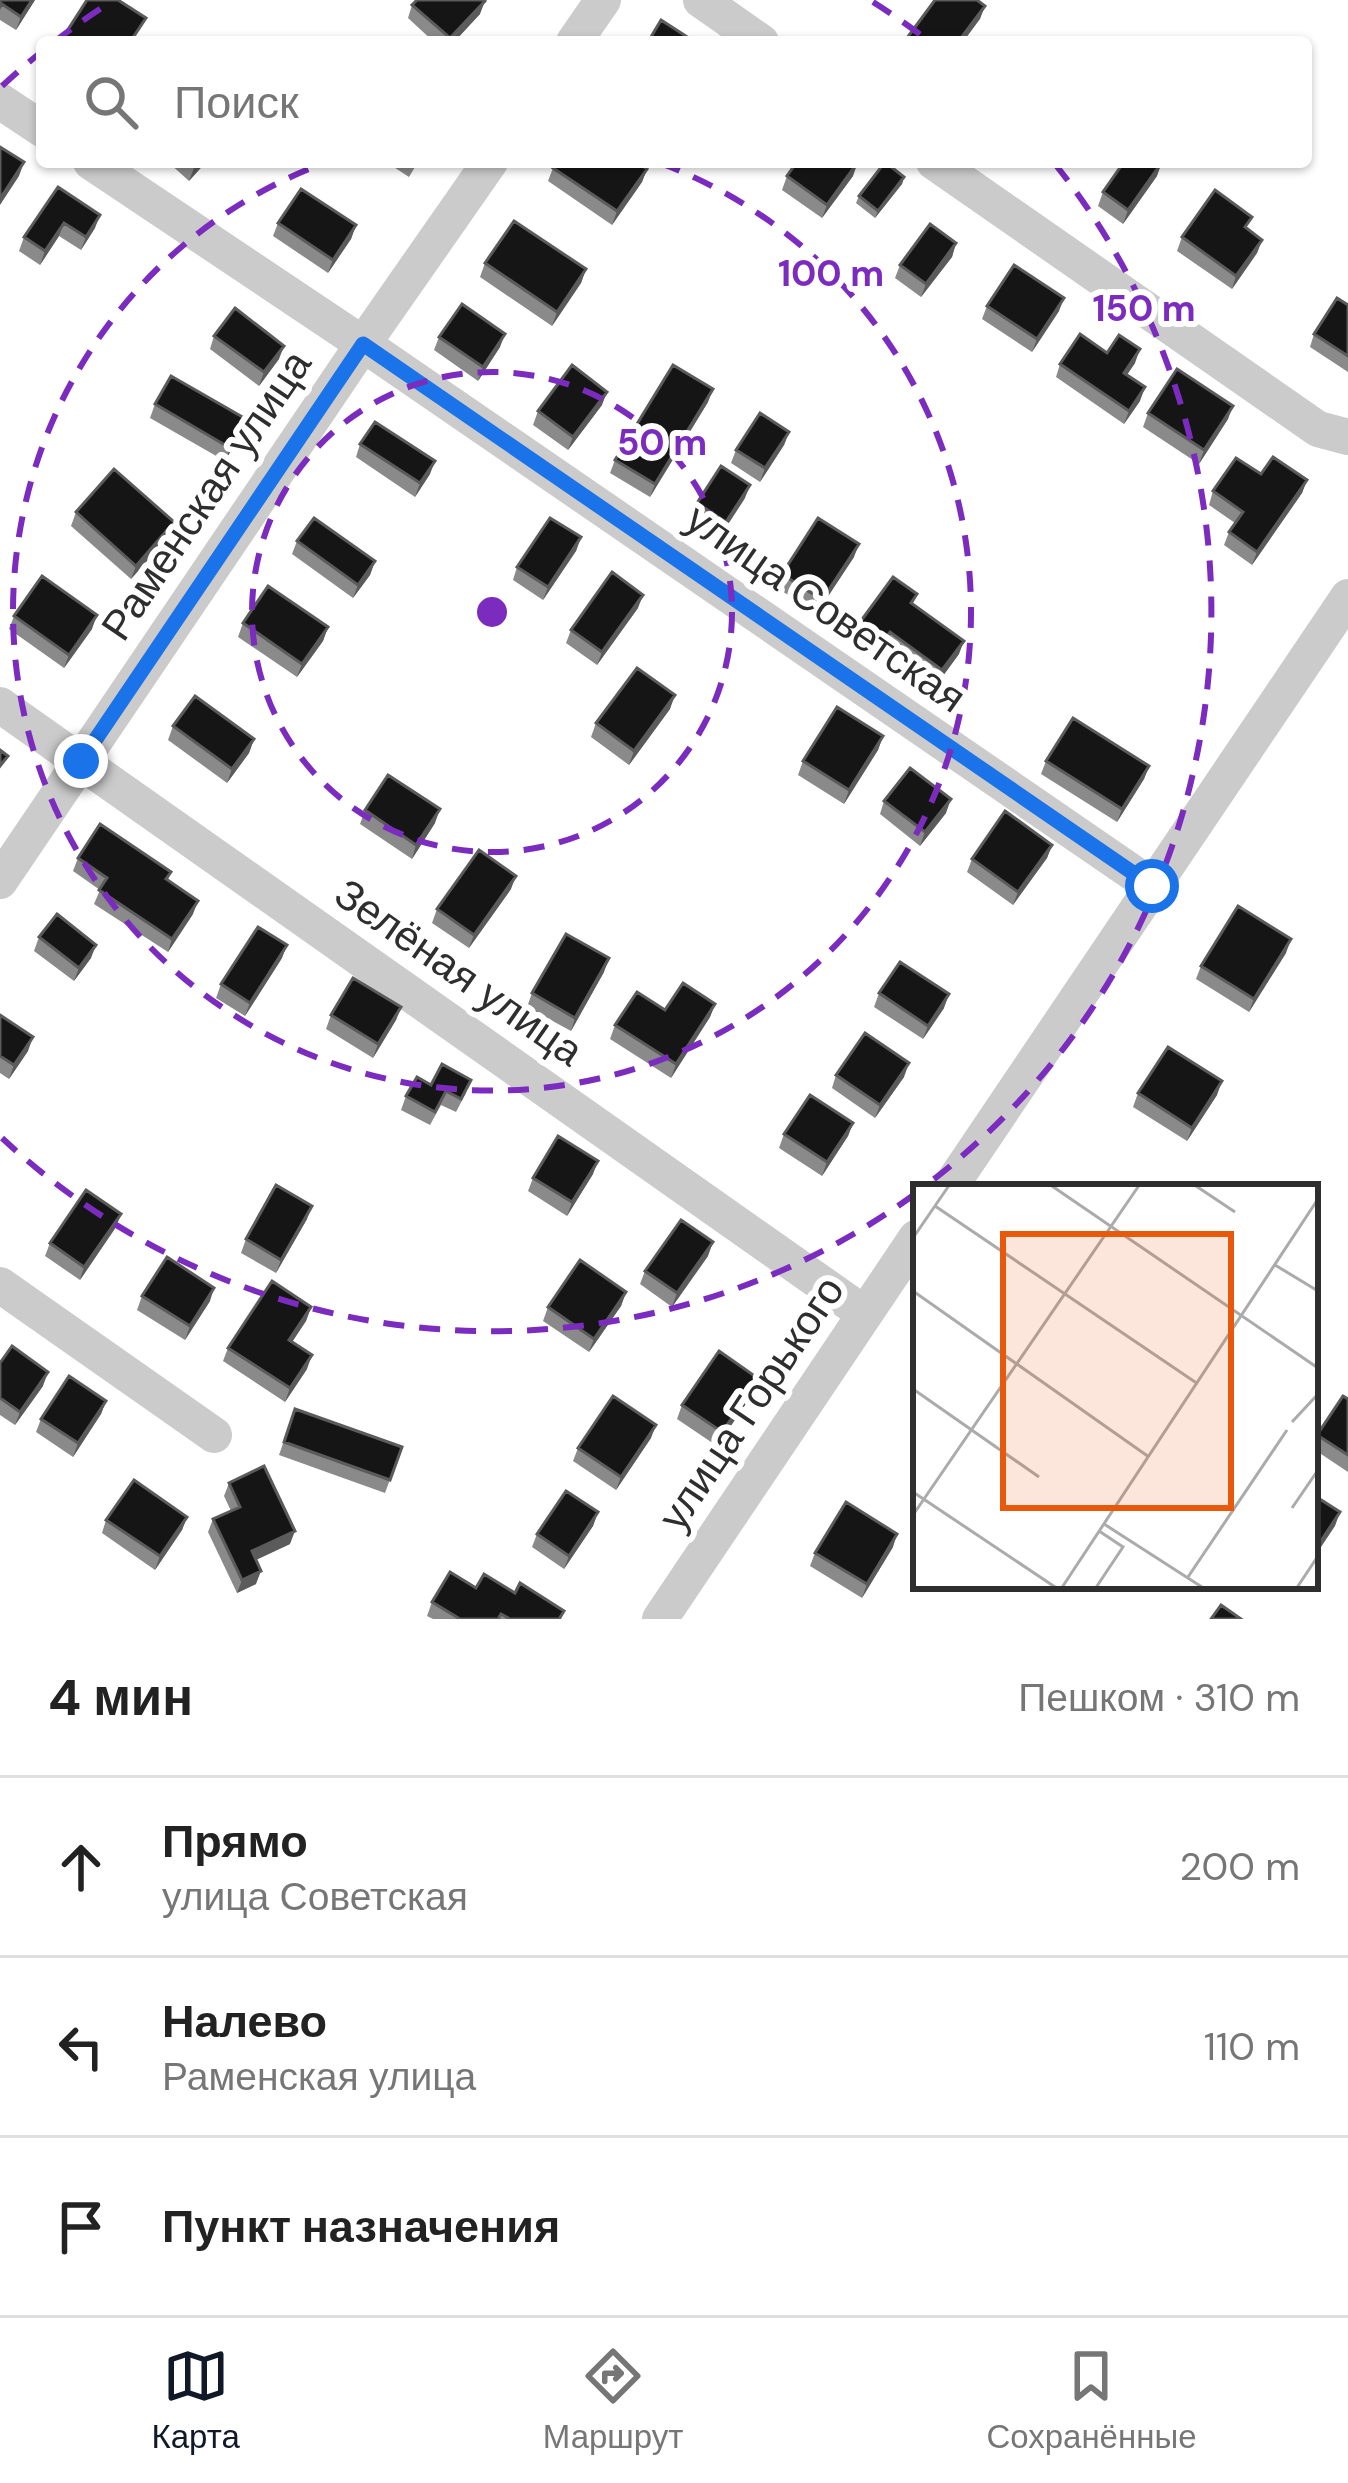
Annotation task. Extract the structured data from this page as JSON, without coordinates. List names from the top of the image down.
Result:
{
  "streets": {
    "street": [
      "Раменская улица",
      "улица Советская",
      "Зелёная улица",
      "улица Горького"
    ]
  },
  "crossings": [
    ["Раменская улица", "улица Советская"],
    ["Раменская улица", "Зелёная улица"],
    ["Зелёная улица", "улица Горького"]
  ],
  "page": {
    "search": "Поиск",
    "heading": ["4 мин", "Пешком · 310 m"],
    "list": [
      ["Прямо", "улица Советская", "200 m"],
      ["Налево", "Раменская улица", "110 m"],
      "Пункт назначения"
    ],
    "nav": ["Карта", "Маршрут", "Сохранённые"]
  },
  "rings": ["100 m", "150 m", "50 m"]
}
